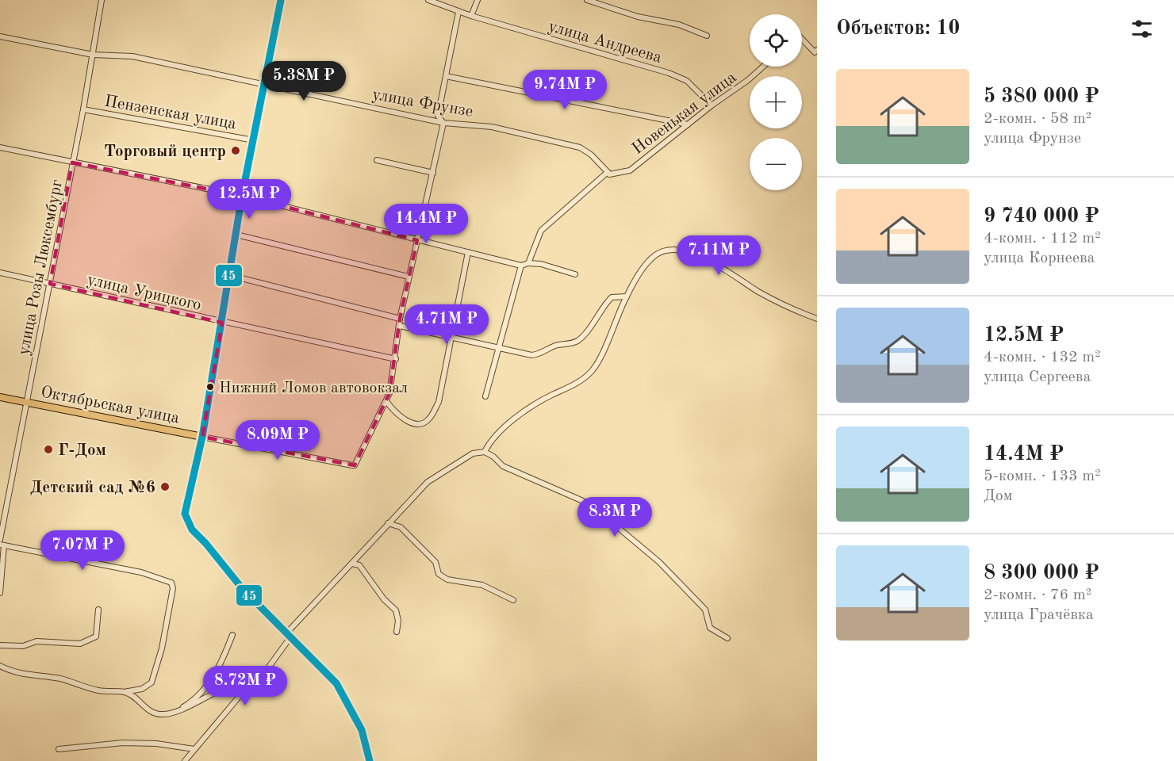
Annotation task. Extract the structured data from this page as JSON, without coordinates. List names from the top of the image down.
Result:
{
  "streets": {
    "main road": ["Октябрьская улица"],
    "street": [
      "улица Андреева",
      "улица Фрунзе",
      "Пензенская улица",
      "Новенькая улица",
      "улица Розы Люксембург",
      "улица Урицкого"
    ]
  },
  "crossings": [
    ["улица Андреева", "Новенькая улица"],
    ["улица Фрунзе", "Новенькая улица"],
    ["улица Фрунзе", "улица Розы Люксембург"],
    ["Пензенская улица", "улица Розы Люксембург"],
    ["улица Розы Люксембург", "улица Урицкого"],
    ["улица Розы Люксембург", "Октябрьская улица"]
  ],
  "places": [
    "Торговый центр",
    "Нижний Ломов автовокзал",
    "Г-Дом",
    "Детский сад №6"
  ],
  "lines": ["transit line 45"],
  "page": {
    "heading": "Объектов: 10",
    "map_buttons": ["+", "−"],
    "list": [
      {
        "name": "5 380 000 ₽",
        "note": "2-комн. · 58 m² · улица Фрунзе"
      },
      {
        "name": "9 740 000 ₽",
        "note": "4-комн. · 112 m² · улица Корнеева"
      },
      {
        "name": "12.5M ₽",
        "note": "4-комн. · 132 m² · улица Сергеева"
      },
      {
        "name": "14.4M ₽",
        "note": "5-комн. · 133 m² · Дом"
      },
      {
        "name": "8 300 000 ₽",
        "note": "2-комн. · 76 m² · улица Грачёвка"
      }
    ],
    "price": [
      "5.38M ₽",
      "9.74M ₽",
      "12.5M ₽",
      "14.4M ₽",
      "7.11M ₽",
      "4.71M ₽",
      "8.09M ₽",
      "8.3M ₽",
      "7.07M ₽",
      "8.72M ₽"
    ]
  }
}
